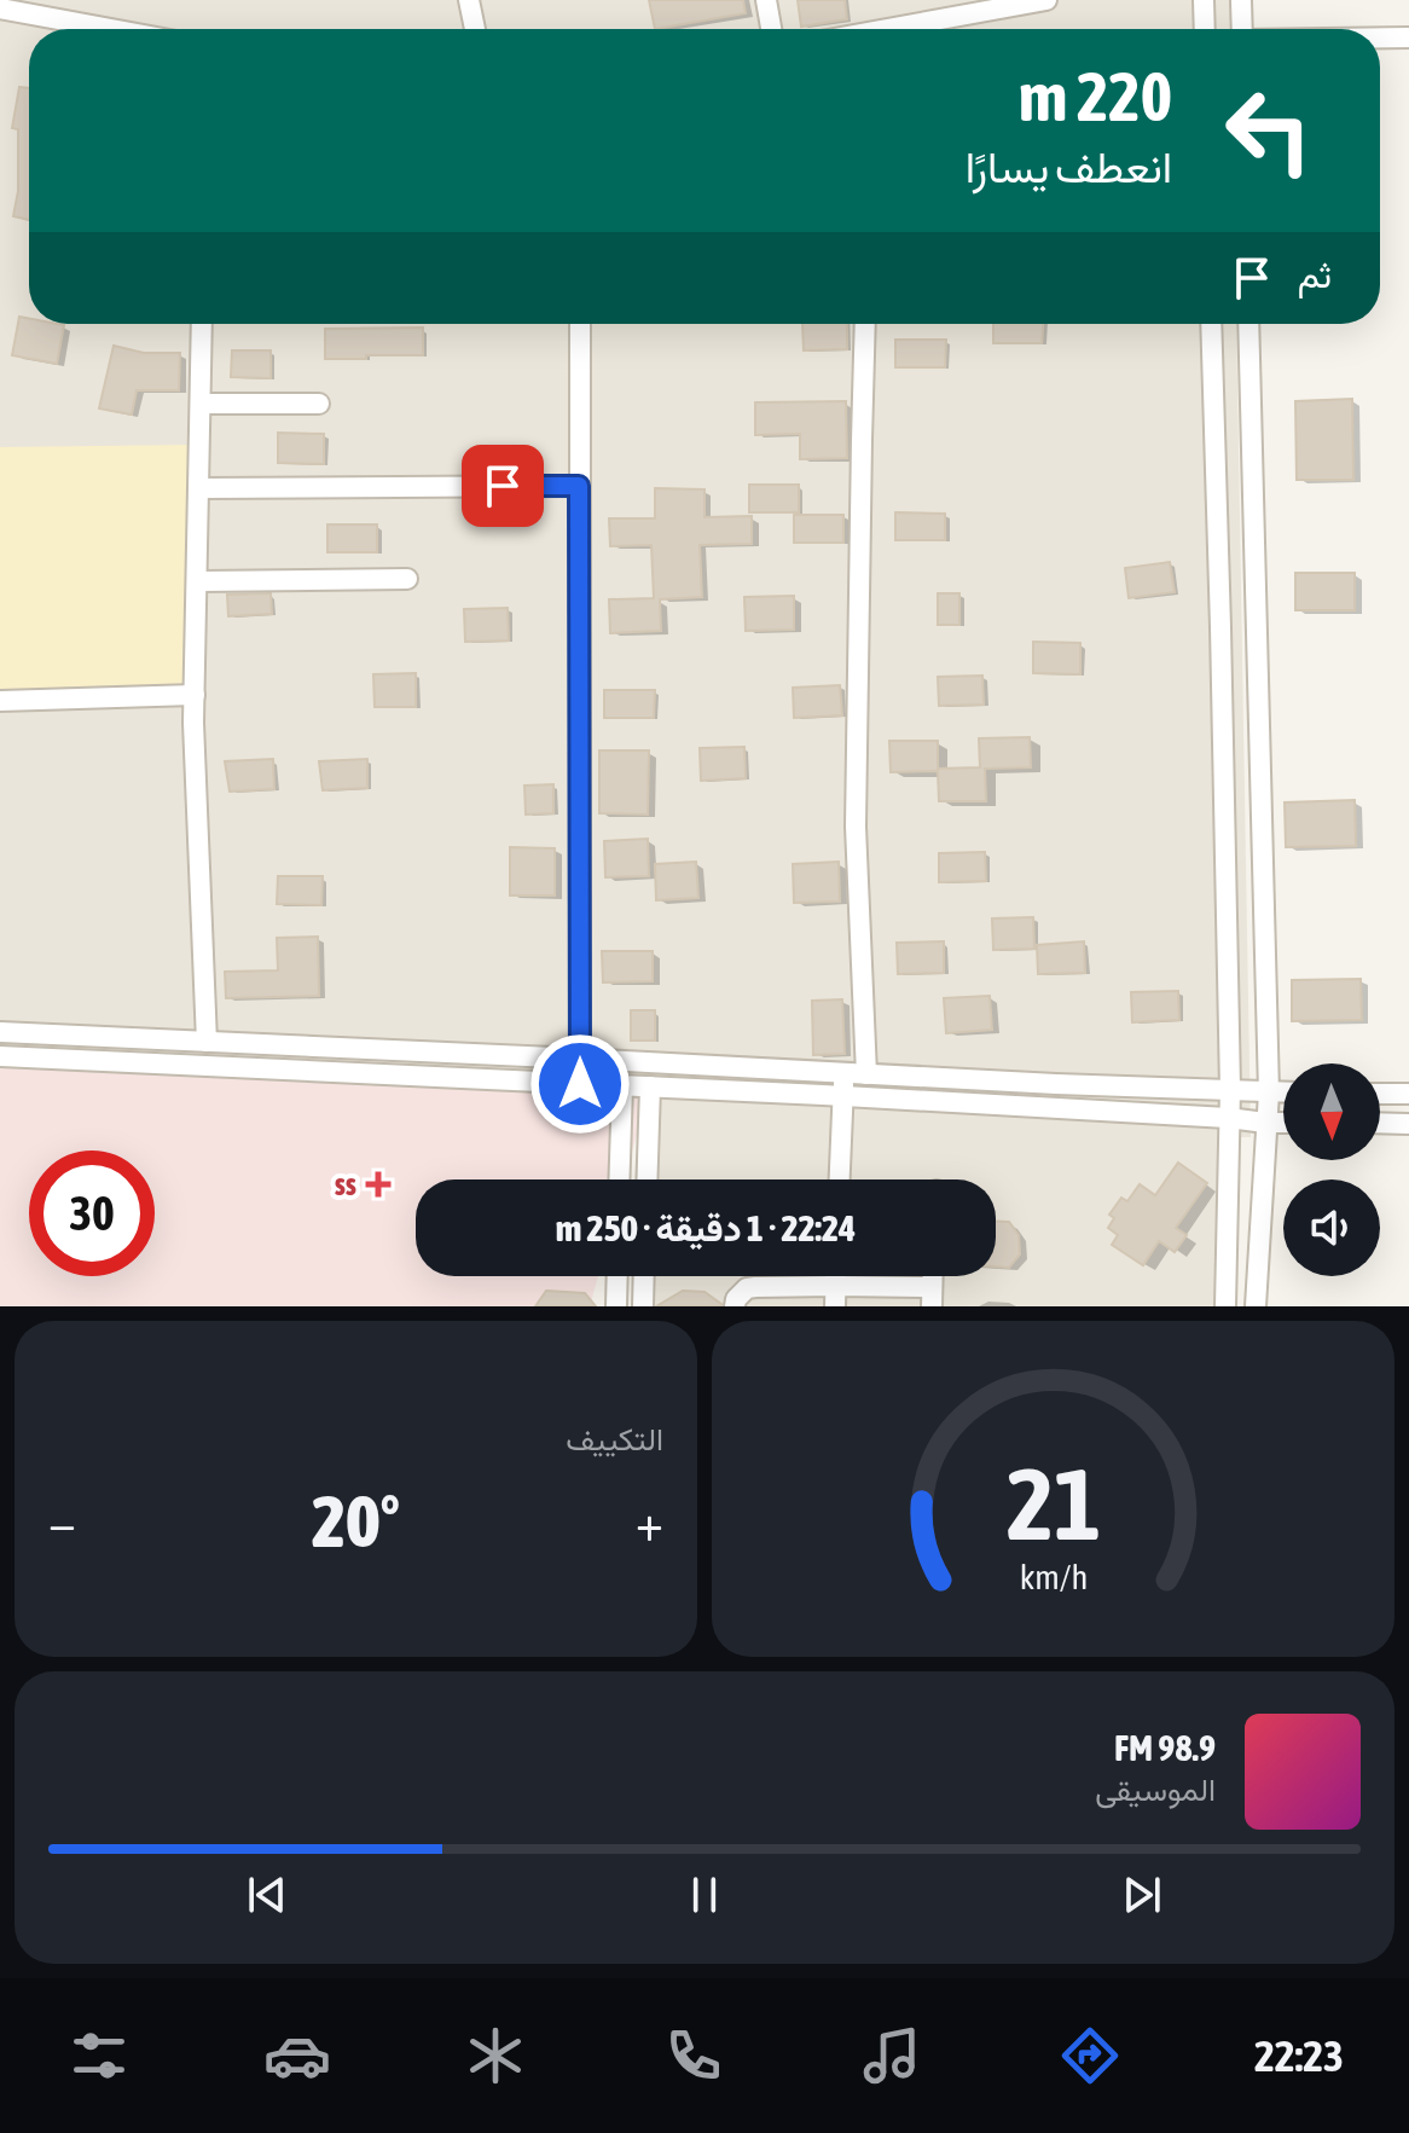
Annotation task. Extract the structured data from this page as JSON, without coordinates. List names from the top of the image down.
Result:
{
  "places": {
    "health": ["ss"]
  },
  "north": "bottom",
  "page": {
    "turn": ["220 m", "انعطف يسارًا"],
    "then": "ثم",
    "limit": "30",
    "trip": "22:24 · 1 دقيقة · 250 m",
    "tile": "التكييف",
    "heat": ["−", "20°", "+"],
    "song": ["98.9 FM", "الموسيقى"],
    "tabs": "22:23",
    "gauge": ["21", "km/h"]
  }
}
